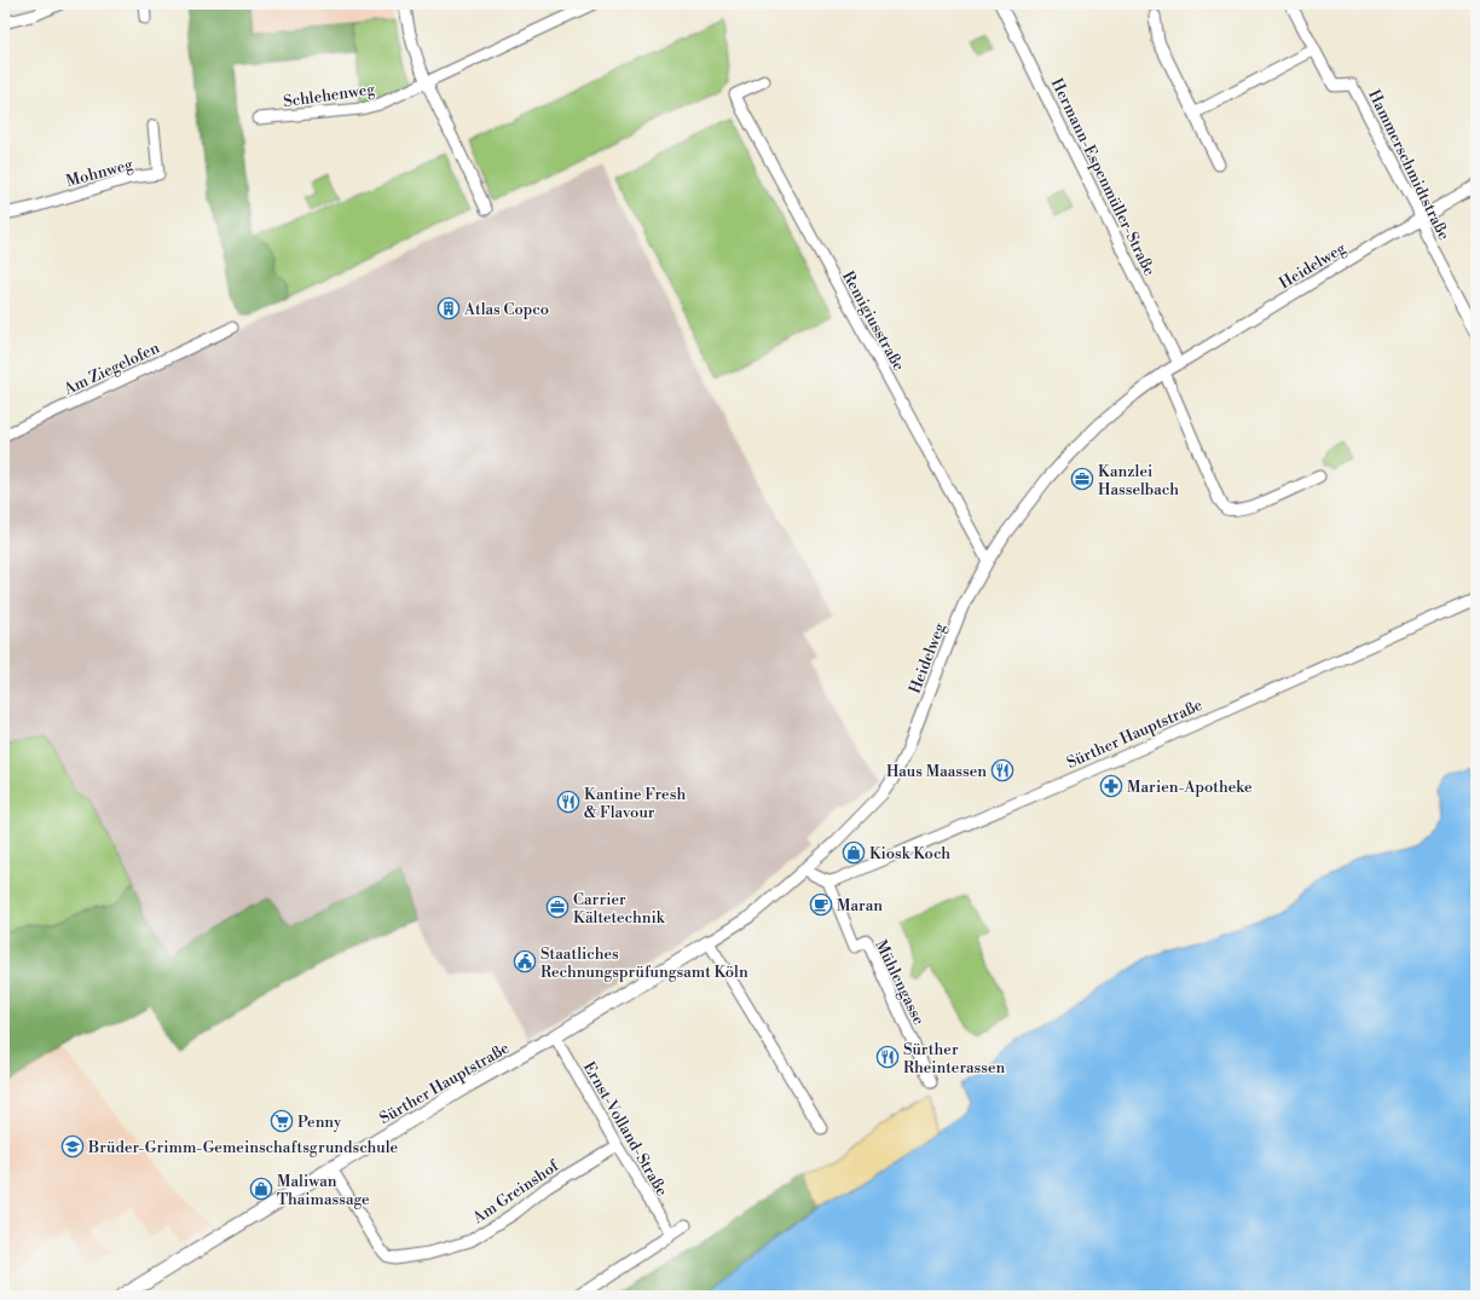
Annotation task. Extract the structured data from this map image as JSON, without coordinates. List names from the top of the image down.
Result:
{
  "streets": {
    "street": [
      "Schlehenweg",
      "Hammerschmidtstraße",
      "Mohnweg",
      "Hermann-Espenmüller-Straße",
      "Heidelweg",
      "Remigiusstraße",
      "Am Ziegelofen",
      "Sürther Hauptstraße",
      "Mühlengasse",
      "Ernst-Volland-Straße",
      "Am Greinshof"
    ]
  },
  "crossings": [
    ["Hammerschmidtstraße", "Heidelweg"],
    ["Hermann-Espenmüller-Straße", "Heidelweg"],
    ["Heidelweg", "Remigiusstraße"],
    ["Heidelweg", "Sürther Hauptstraße"],
    ["Sürther Hauptstraße", "Mühlengasse"],
    ["Sürther Hauptstraße", "Ernst-Volland-Straße"],
    ["Sürther Hauptstraße", "Am Greinshof"],
    ["Ernst-Volland-Straße", "Am Greinshof"]
  ],
  "places": {
    "building": ["Atlas Copco"],
    "office": ["Kanzlei Hasselbach", "Carrier Kältetechnik"],
    "restaurant": ["Haus Maassen", "Kantine Fresh & Flavour", "Sürther Rheinterassen"],
    "pharmacy": ["Marien-Apotheke"],
    "shop": ["Kiosk Koch", "Maliwan Thaimassage"],
    "cafe": ["Maran"],
    "public building": ["Staatliches Rechnungsprüfungsamt Köln"],
    "supermarket": ["Penny"],
    "school or university": ["Brüder-Grimm-Gemeinschaftsgrundschule"]
  }
}
